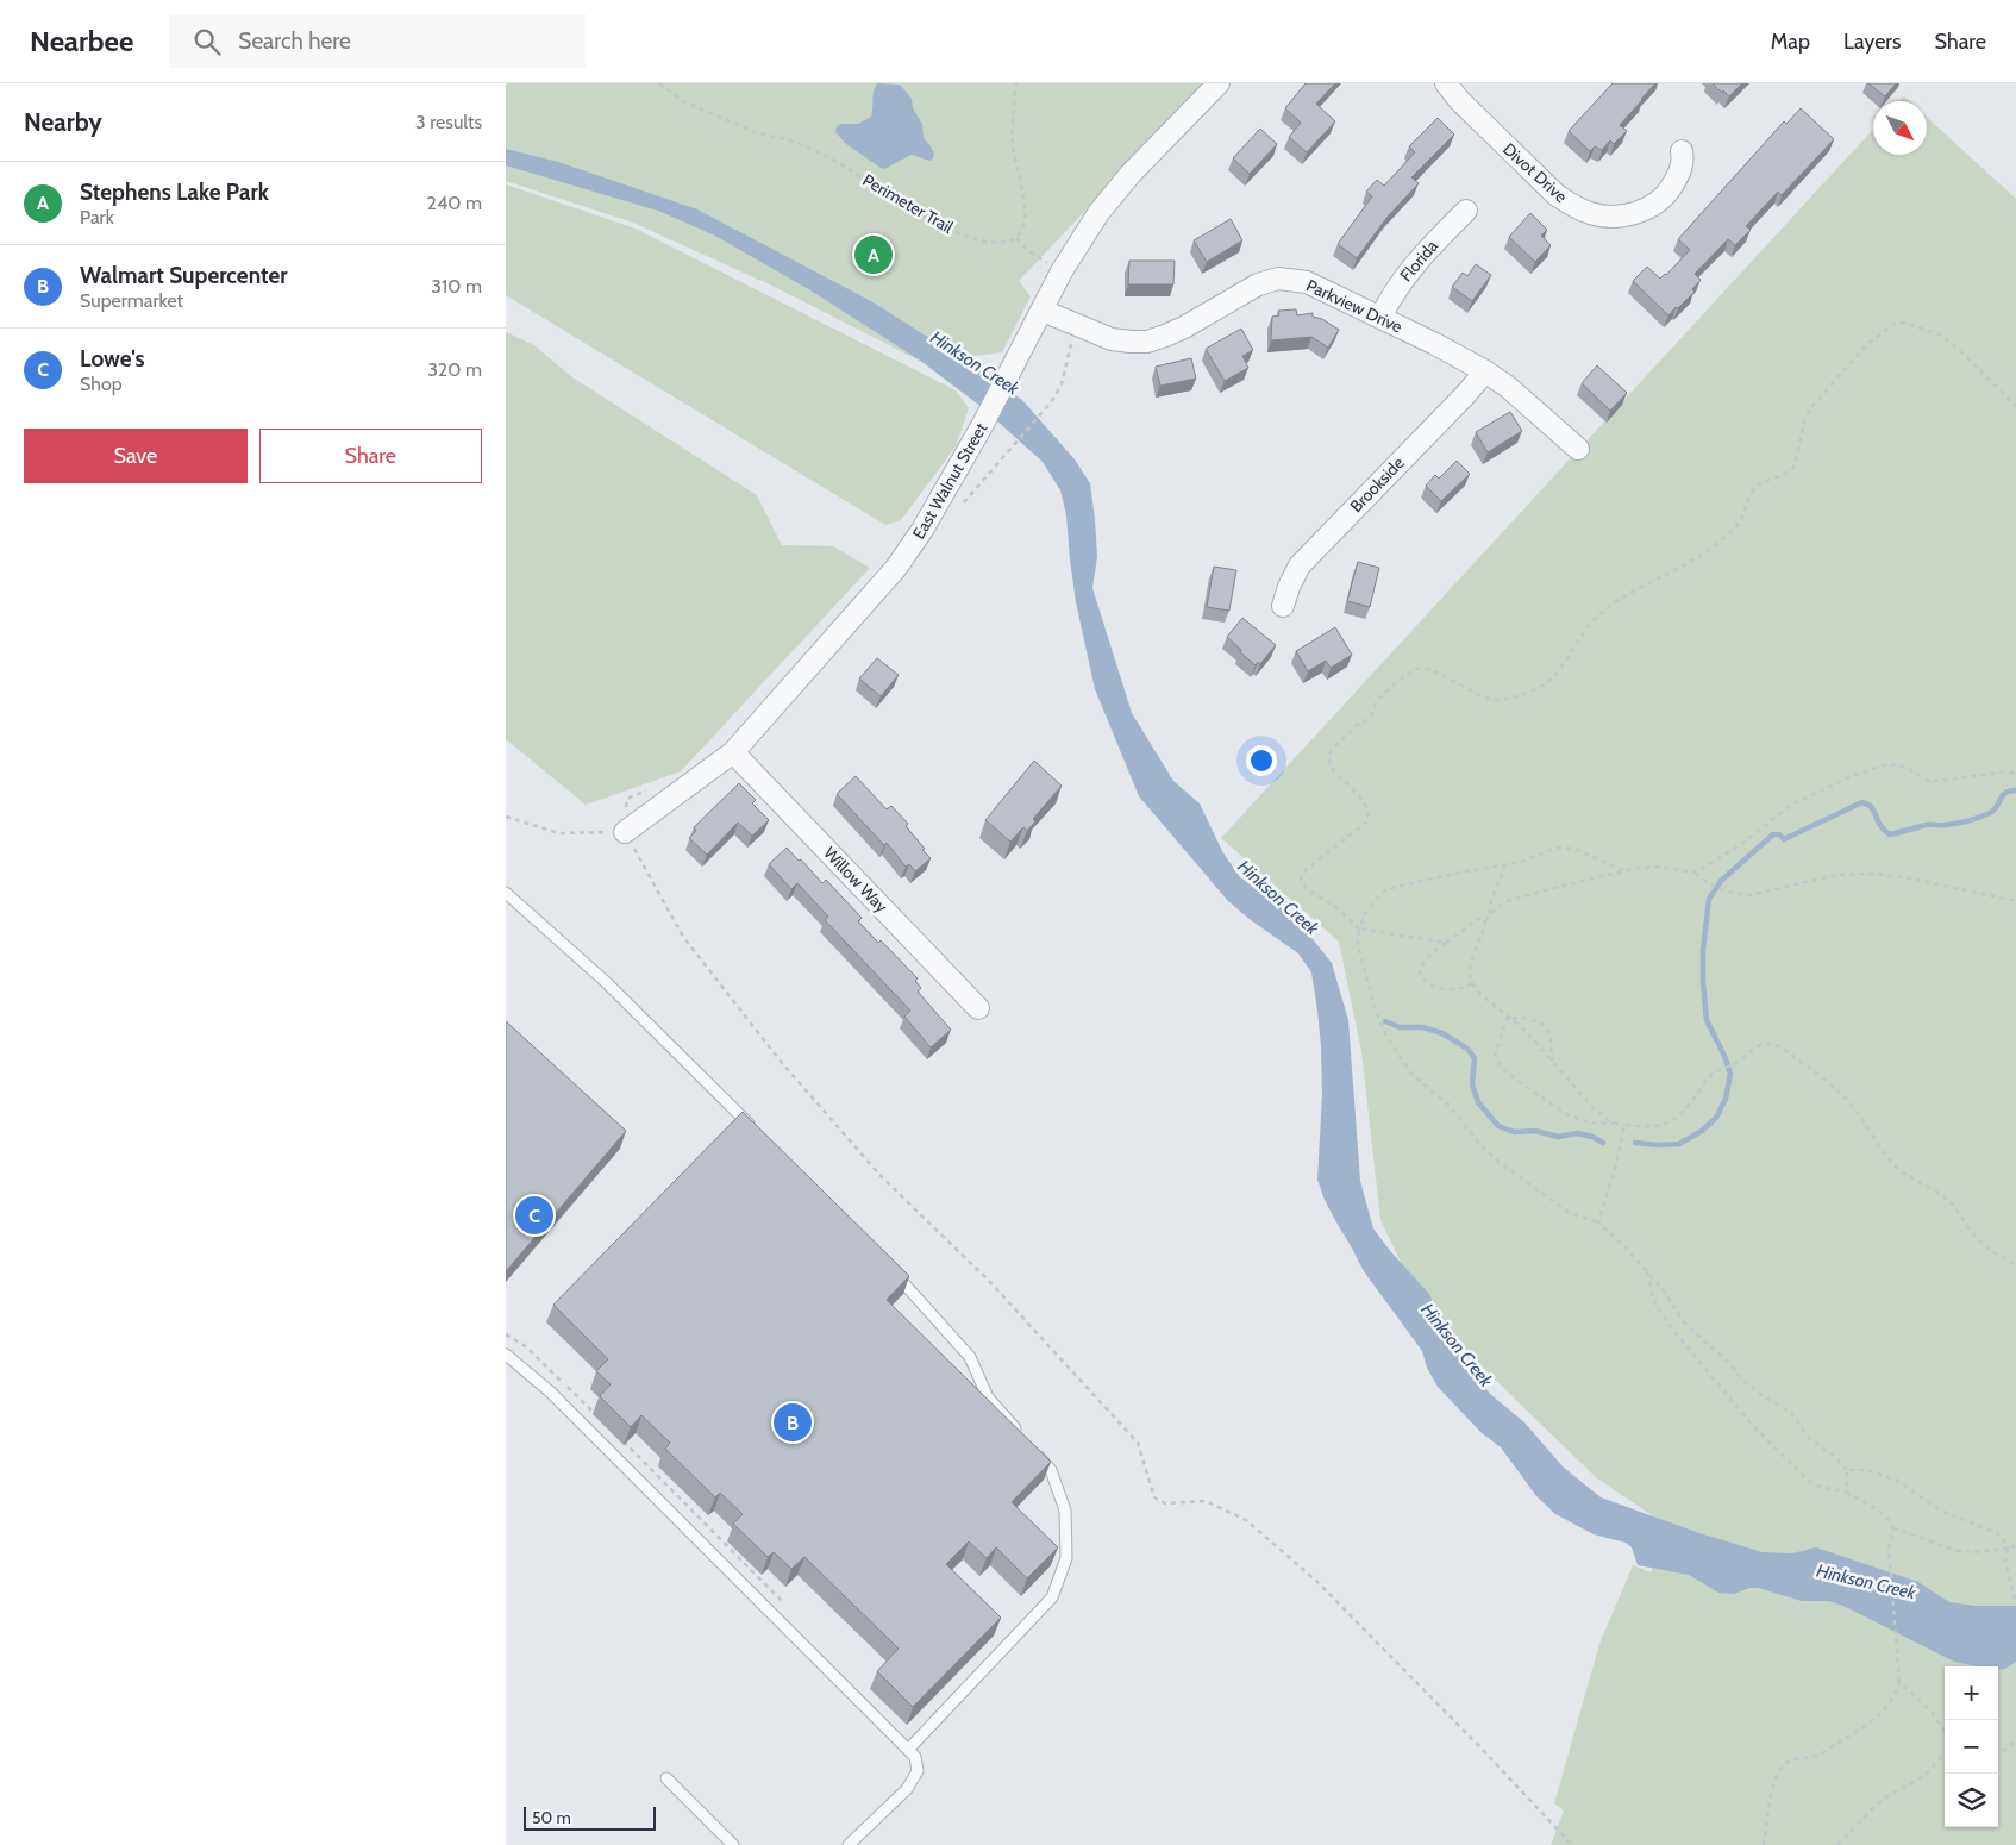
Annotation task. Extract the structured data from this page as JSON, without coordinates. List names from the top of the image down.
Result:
{
  "streets": {
    "street": [
      "Divot Drive",
      "Florida",
      "Parkview Drive",
      "East Walnut Street",
      "Brookside",
      "Willow Way"
    ],
    "path": ["Perimeter Trail"]
  },
  "crossings": [
    ["Florida", "Parkview Drive"],
    ["Parkview Drive", "East Walnut Street"],
    ["Parkview Drive", "Brookside"],
    ["East Walnut Street", "Willow Way"]
  ],
  "water": ["Hinkson Creek"],
  "scale_bar": "50 m",
  "north": "bottom right",
  "page": {
    "header": "Nearbee",
    "search": "Search here",
    "nav": ["Map", "Layers", "Share"],
    "heading": ["Nearby", "3 results"],
    "list": [
      {
        "mark": "A",
        "name": "Stephens Lake Park",
        "note": "Park",
        "value": "240 m"
      },
      {
        "mark": "B",
        "name": "Walmart Supercenter",
        "note": "Supermarket",
        "value": "310 m"
      },
      {
        "mark": "C",
        "name": "Lowe's",
        "note": "Shop",
        "value": "320 m"
      }
    ],
    "pins": ["A", "C", "B"],
    "buttons": ["Save", "Share"],
    "map_buttons": ["+", "−"],
    "scale": "50 m"
  }
}
